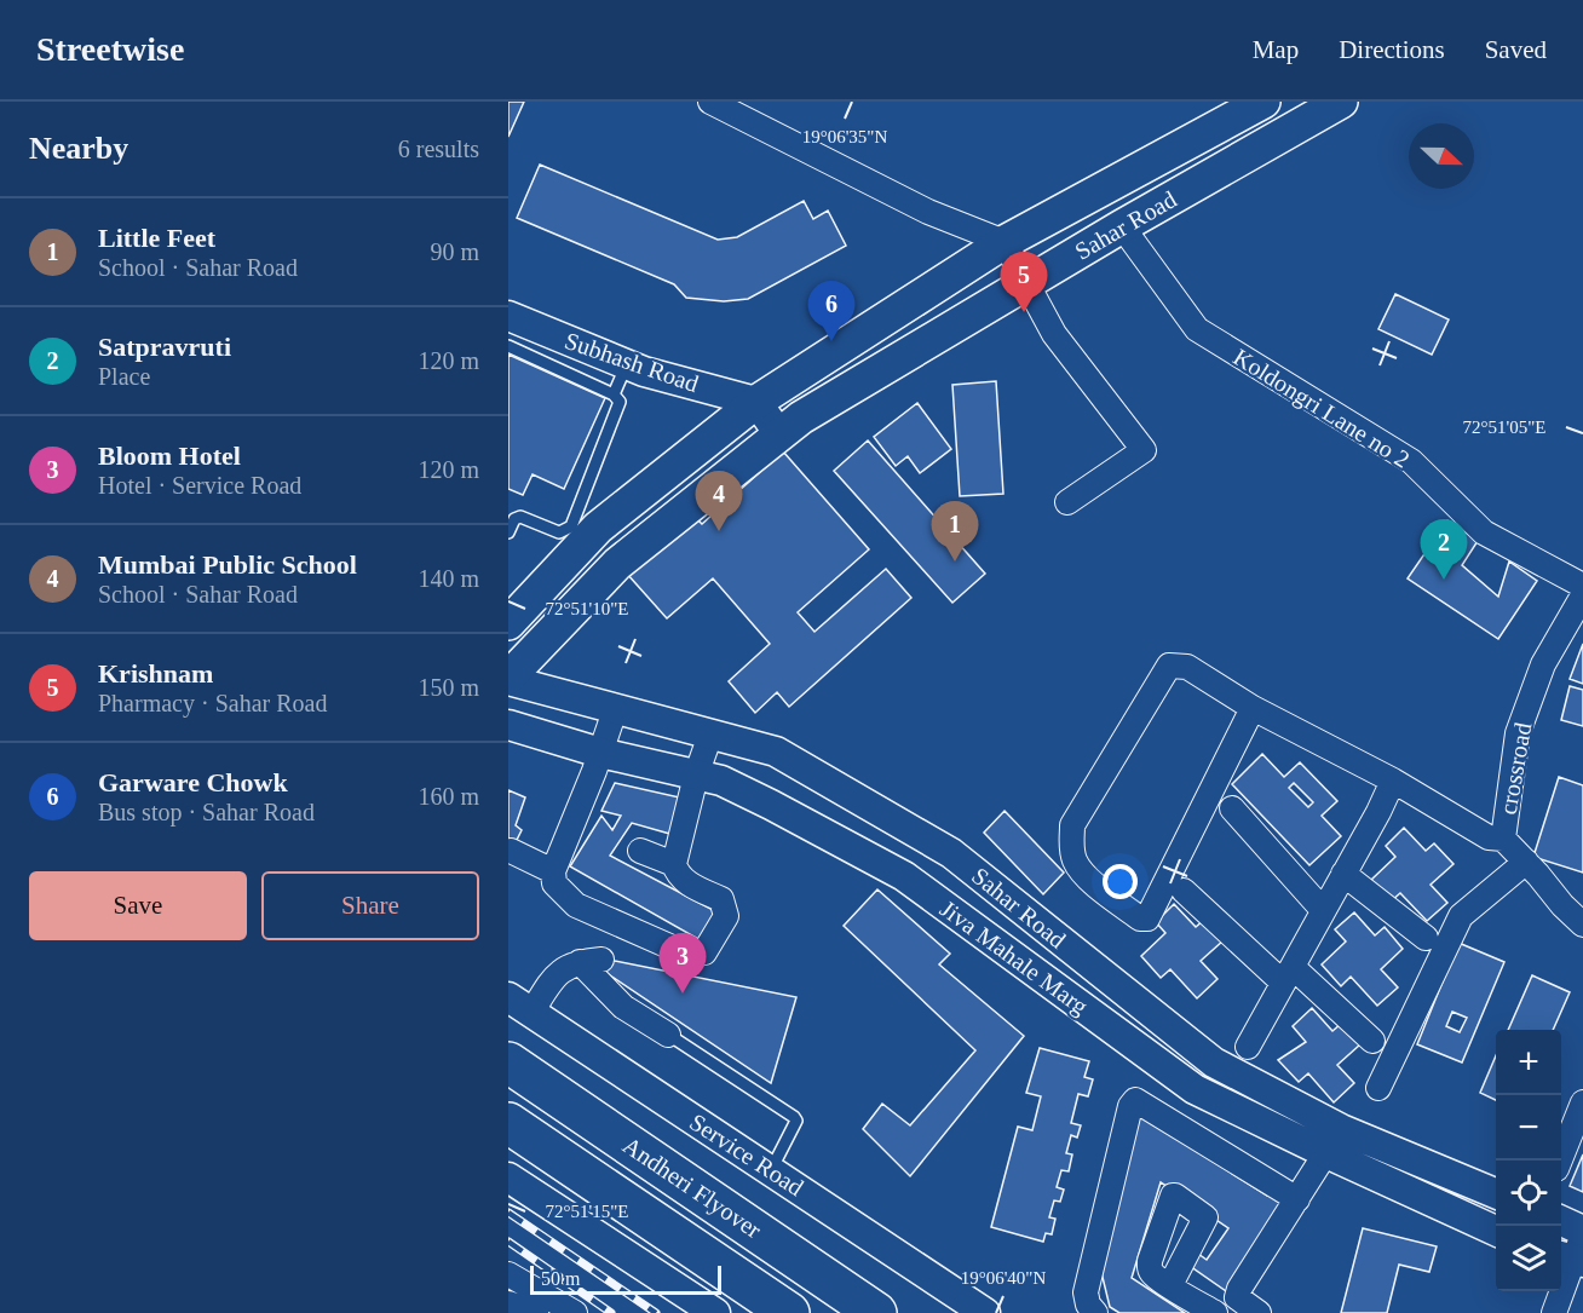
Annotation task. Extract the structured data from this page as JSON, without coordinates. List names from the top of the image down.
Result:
{
  "streets": {
    "highway": ["Andheri Flyover"],
    "main road": ["Sahar Road"],
    "street": [
      "Subhash Road",
      "Koldongri Lane no 2",
      "crossroad",
      "Jiva Mahale Marg",
      "Service Road"
    ]
  },
  "crossings": [
    ["Sahar Road", "Subhash Road"],
    ["Sahar Road", "Koldongri Lane no 2"],
    ["Sahar Road", "Jiva Mahale Marg"]
  ],
  "scale_bar": "50 m",
  "north": "right",
  "page": {
    "header": "Streetwise",
    "nav": ["Map", "Directions", "Saved"],
    "heading": ["Nearby", "6 results"],
    "list": [
      {
        "mark": "1",
        "name": "Little Feet",
        "note": "School · Sahar Road",
        "value": "90 m"
      },
      {
        "mark": "2",
        "name": "Satpravruti",
        "note": "Place",
        "value": "120 m"
      },
      {
        "mark": "3",
        "name": "Bloom Hotel",
        "note": "Hotel · Service Road",
        "value": "120 m"
      },
      {
        "mark": "4",
        "name": "Mumbai Public School",
        "note": "School · Sahar Road",
        "value": "140 m"
      },
      {
        "mark": "5",
        "name": "Krishnam",
        "note": "Pharmacy · Sahar Road",
        "value": "150 m"
      },
      {
        "mark": "6",
        "name": "Garware Chowk",
        "note": "Bus stop · Sahar Road",
        "value": "160 m"
      }
    ],
    "pins": [
      "5",
      "6",
      "4",
      "1",
      "2",
      "3"
    ],
    "buttons": ["Save", "Share"],
    "map_buttons": ["+", "−"],
    "scale": "50 m"
  },
  "coordinates": [
    "19°06'35\"N",
    "72°51'05\"E",
    "72°51'10\"E",
    "72°51'15\"E",
    "19°06'40\"N"
  ]
}
